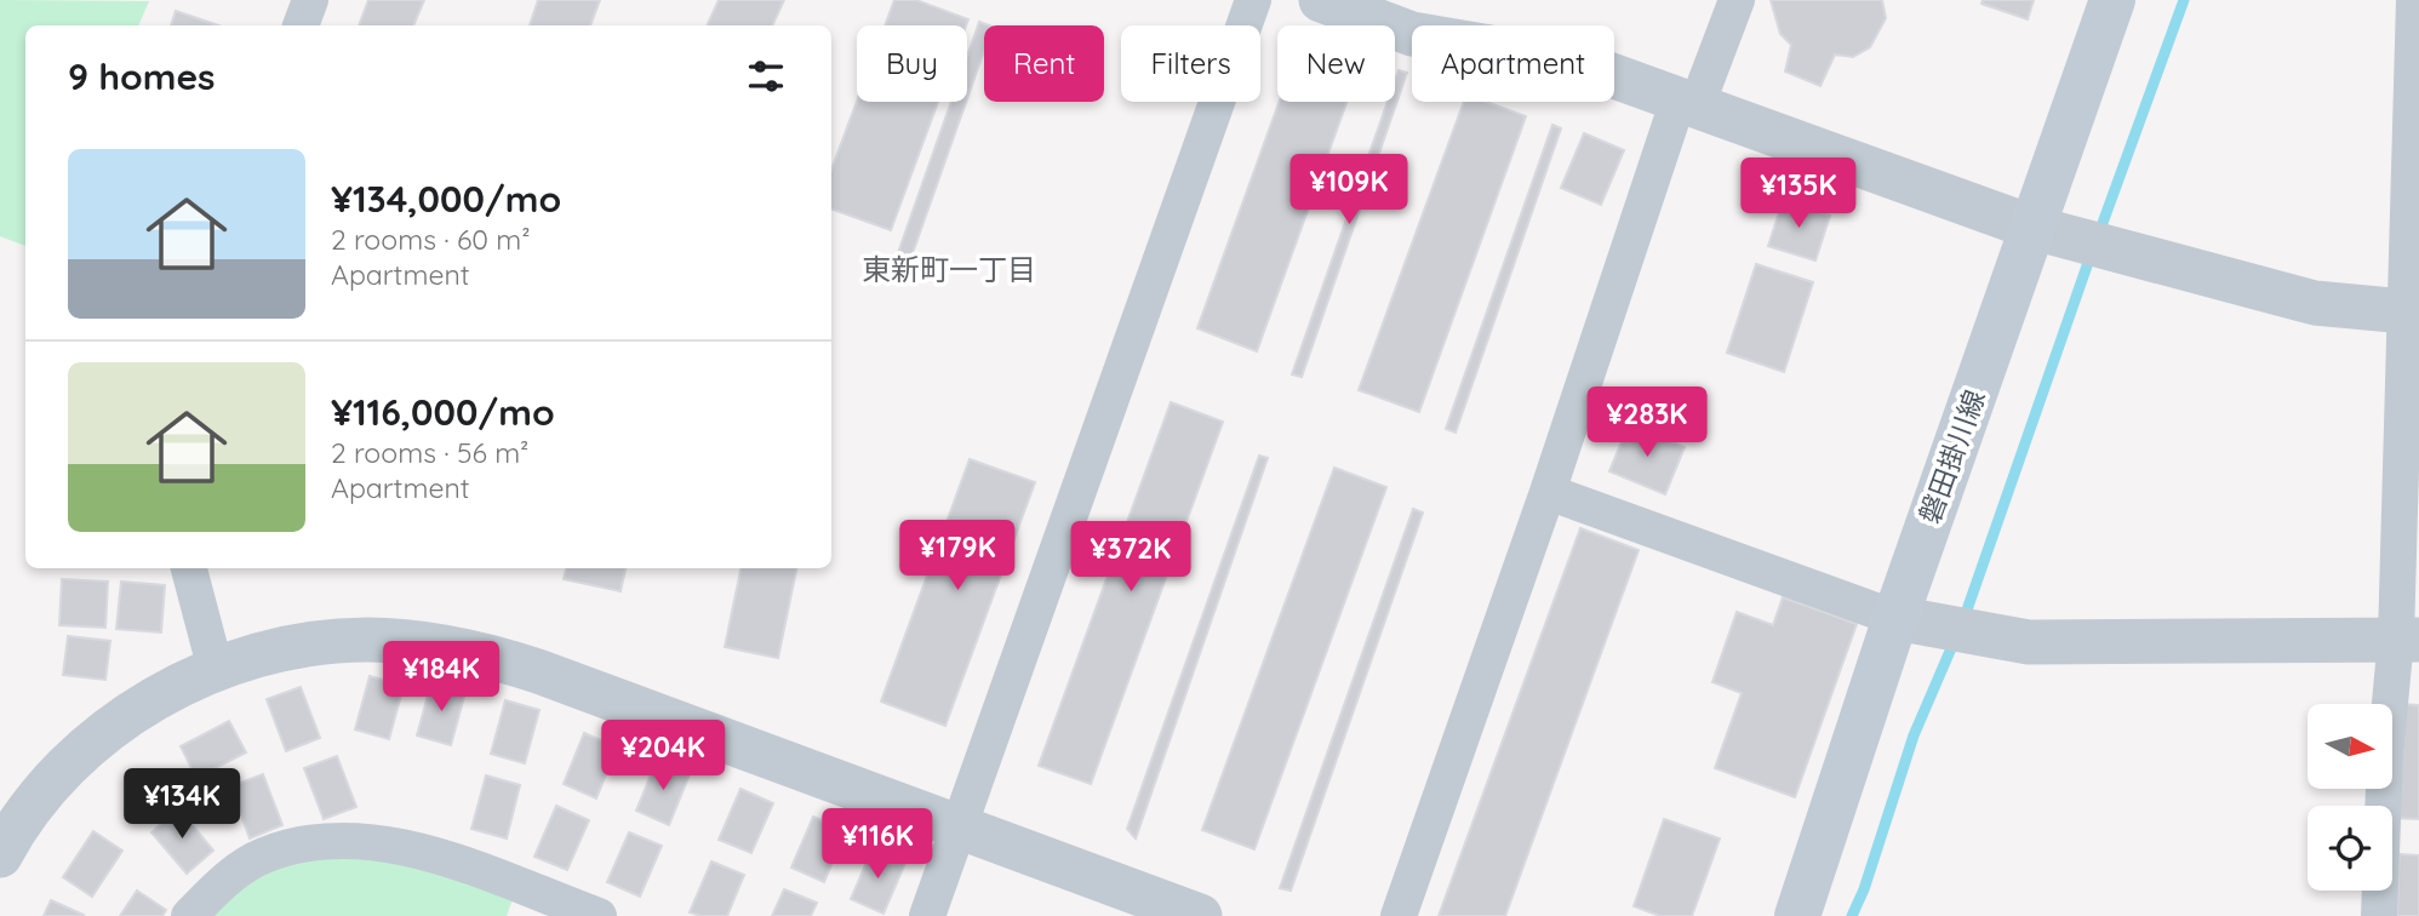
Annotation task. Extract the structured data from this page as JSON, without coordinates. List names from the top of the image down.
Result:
{
  "streets": {
    "main road": ["磐田掛川線"]
  },
  "districts": ["東新町一丁目"],
  "north": "right",
  "page": {
    "chip": [
      "Buy",
      "Rent",
      "Filters",
      "New",
      "Apartment"
    ],
    "heading": "9 homes",
    "list": [
      {
        "name": "¥134,000/mo",
        "note": "2 rooms · 60 m² · Apartment"
      },
      {
        "name": "¥116,000/mo",
        "note": "2 rooms · 56 m² · Apartment"
      }
    ],
    "price": [
      "¥109K",
      "¥135K",
      "¥283K",
      "¥179K",
      "¥372K",
      "¥184K",
      "¥204K",
      "¥134K",
      "¥116K"
    ]
  }
}
